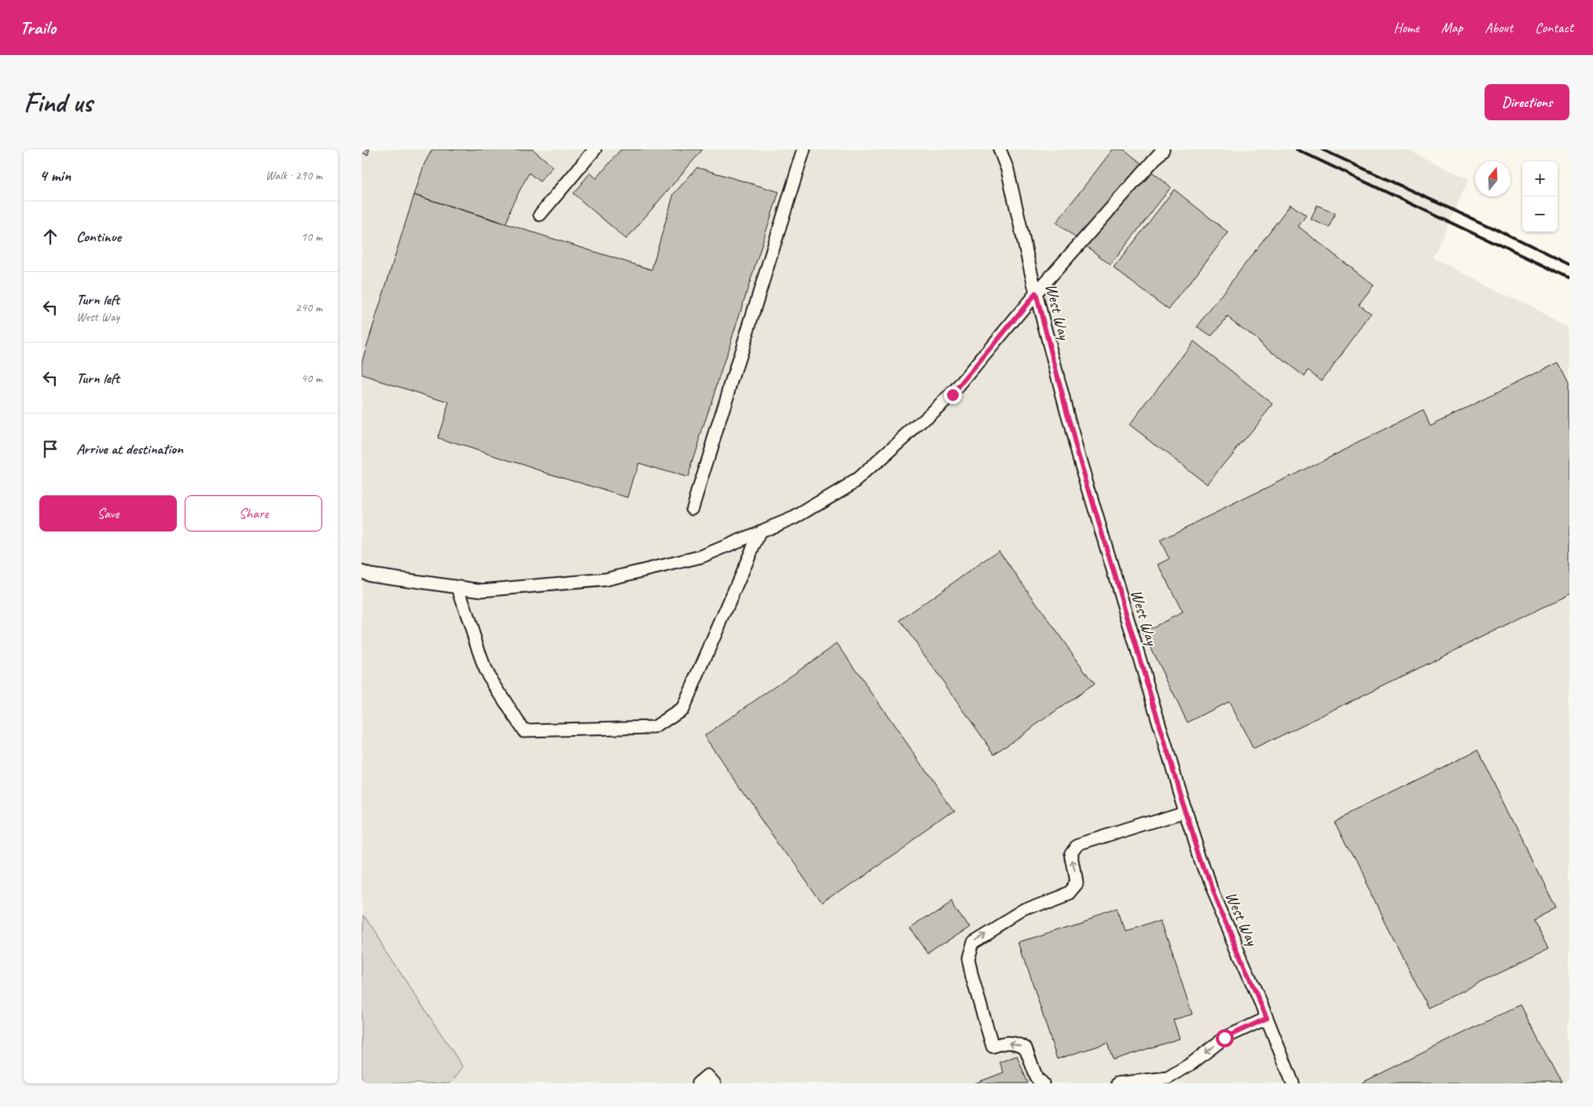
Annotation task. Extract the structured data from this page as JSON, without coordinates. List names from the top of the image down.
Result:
{
  "streets": {
    "lane": ["West Way"]
  },
  "north": "top",
  "page": {
    "header": "Trailo",
    "nav": [
      "Home",
      "Map",
      "About",
      "Contact"
    ],
    "buttons": [
      "Directions",
      ["Save", "Share"]
    ],
    "title": "Find us",
    "heading": ["4 min", "Walk · 290 m"],
    "map_buttons": ["+", "−"],
    "list": [
      ["Continue", "10 m"],
      ["Turn left", "West Way", "240 m"],
      ["Turn left", "40 m"],
      "Arrive at destination"
    ]
  }
}
